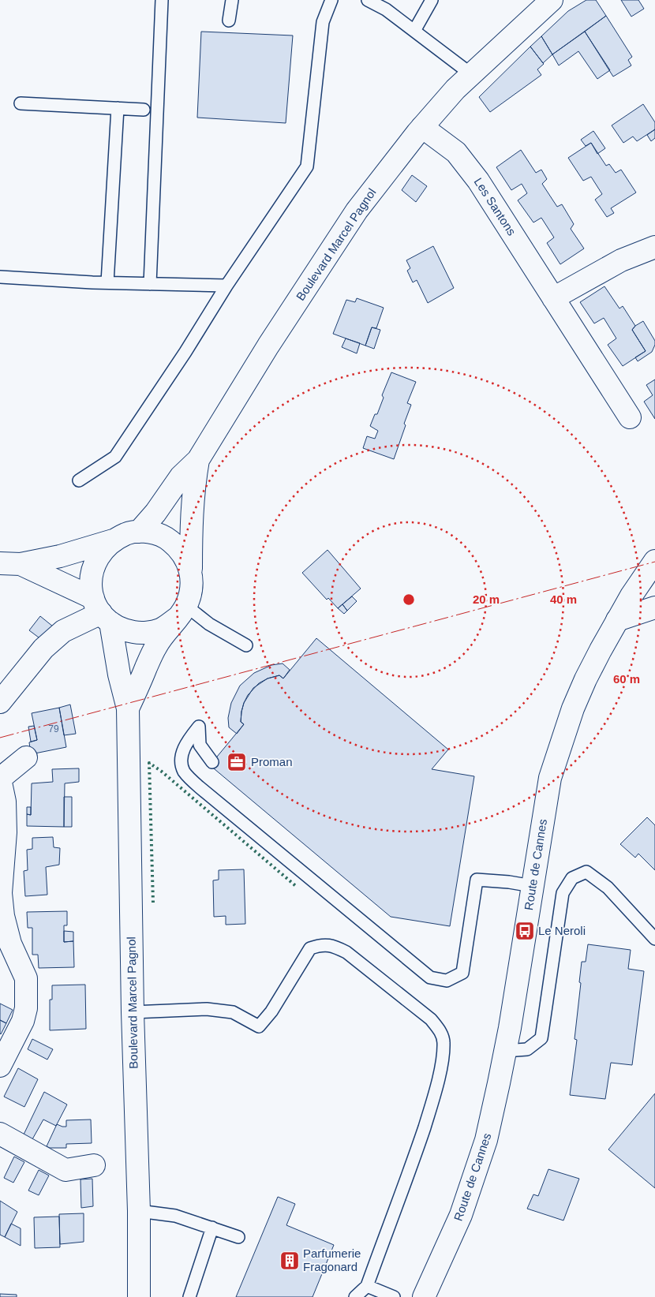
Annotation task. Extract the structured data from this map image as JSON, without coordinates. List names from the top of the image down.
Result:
{
  "streets": {
    "street": ["Les Santons", "Boulevard Marcel Pagnol", "Route de Cannes"]
  },
  "crossings": [
    ["Les Santons", "Boulevard Marcel Pagnol"]
  ],
  "places": {
    "office": ["Proman"],
    "bus stop": ["Le Neroli"],
    "building": ["Parfumerie Fragonard"]
  },
  "house_numbers": ["79"],
  "rings": ["20 m", "40 m", "60 m"]
}
